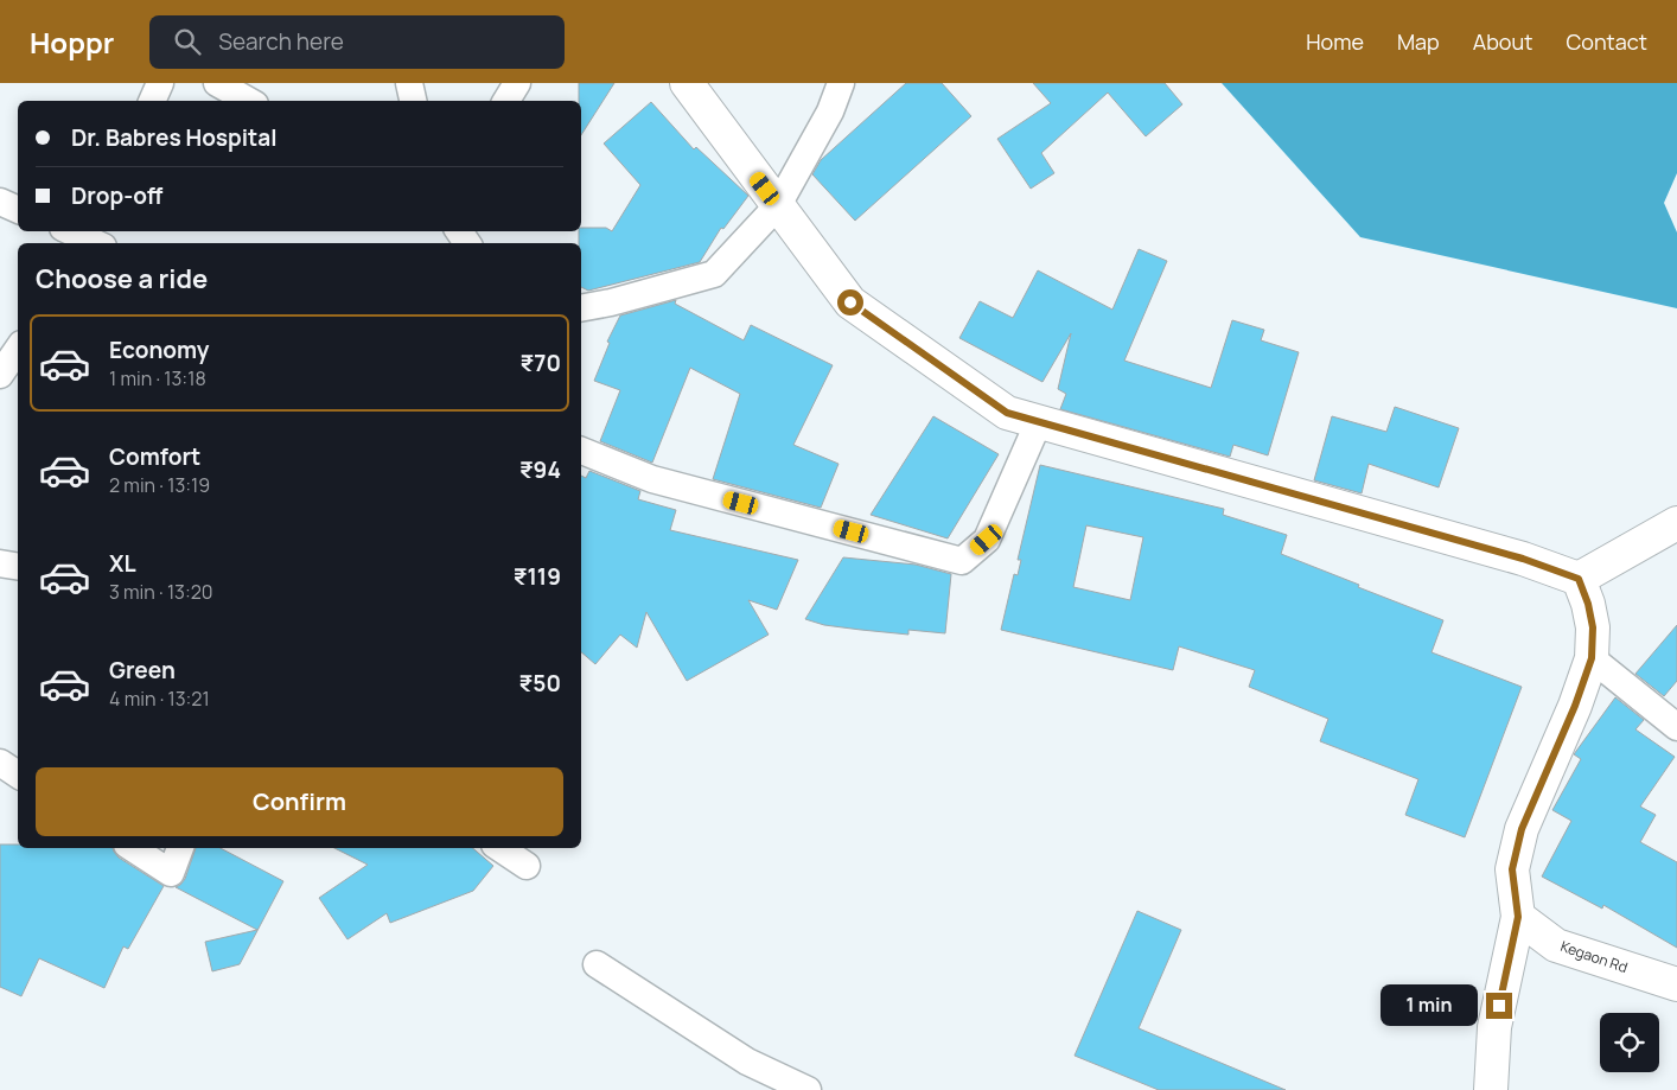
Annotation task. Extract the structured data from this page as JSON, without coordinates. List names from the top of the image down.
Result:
{
  "streets": {
    "street": ["Kegaon Rd"]
  },
  "page": {
    "header": "Hoppr",
    "search": "Search here",
    "nav": [
      "Home",
      "Map",
      "About",
      "Contact"
    ],
    "banner": ["Dr. Babres Hospital", "Drop-off"],
    "heading": "Choose a ride",
    "list": [
      {
        "name": "Economy",
        "note": "1 min · 13:18",
        "value": "₹70"
      },
      {
        "name": "Comfort",
        "note": "2 min · 13:19",
        "value": "₹94"
      },
      {
        "name": "XL",
        "note": "3 min · 13:20",
        "value": "₹119"
      },
      {
        "name": "Green",
        "note": "4 min · 13:21",
        "value": "₹50"
      }
    ],
    "buttons": "Confirm",
    "bubble": "1 min"
  }
}
